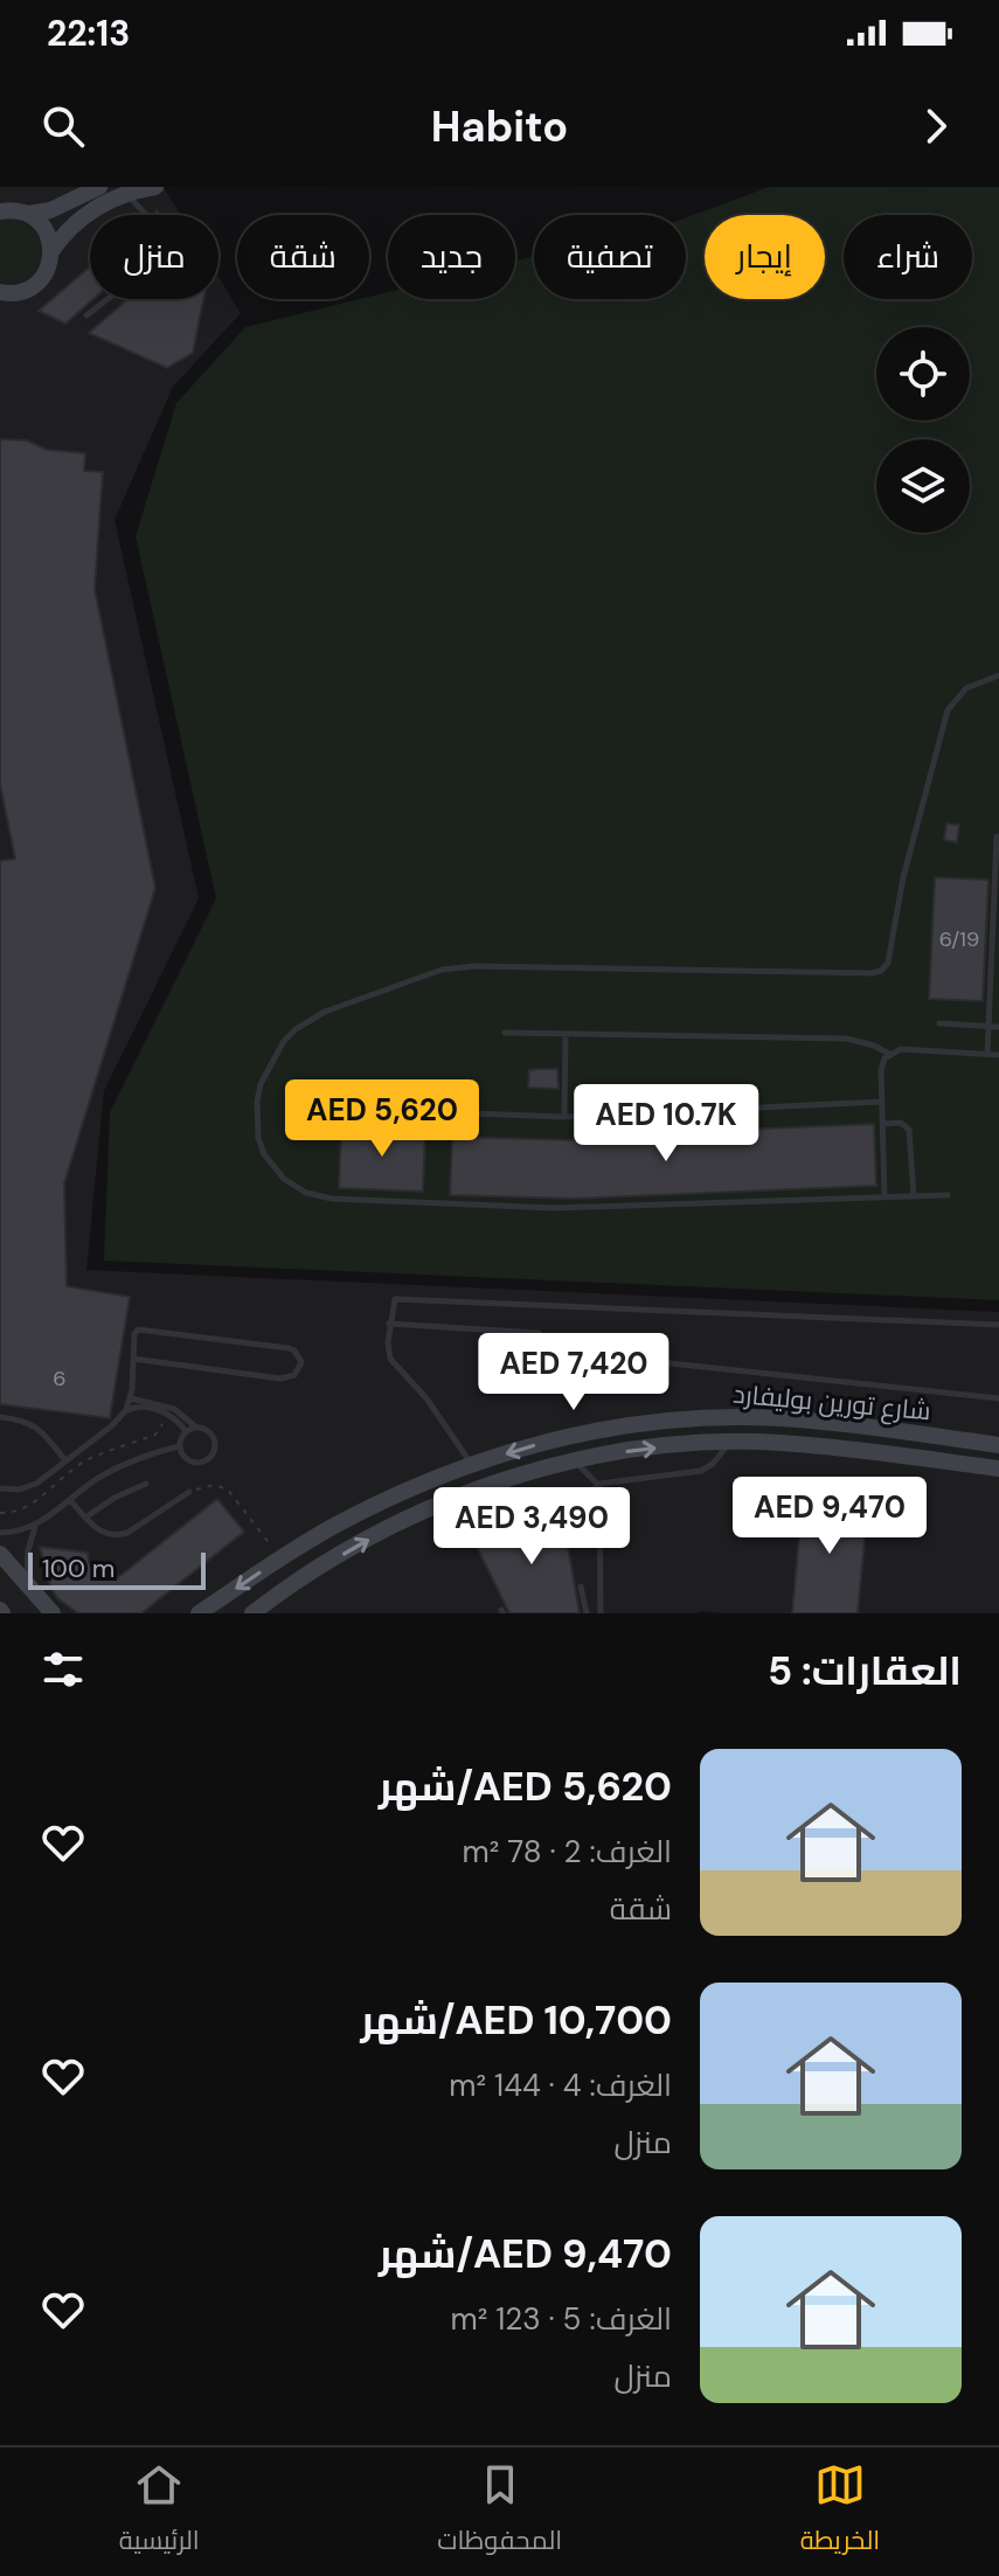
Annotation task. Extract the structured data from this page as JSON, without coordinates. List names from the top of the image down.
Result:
{
  "streets": {
    "main road": ["شارع تورين بوليفارد"]
  },
  "house_numbers": ["6/19", "6"],
  "scale_bar": "100 m",
  "page": {
    "status": "22:13",
    "header": "Habito",
    "chip": [
      "شراء",
      "إيجار",
      "تصفية",
      "جديد",
      "شقة",
      "منزل"
    ],
    "price": [
      "AED 5,620",
      "AED 10.7K",
      "AED 7,420",
      "AED 9,470",
      "AED 3,490"
    ],
    "scale": "100 m",
    "heading": "العقارات: 5",
    "list": [
      {
        "name": "AED 5,620/شهر",
        "note": "الغرف: 2 · 78 m² · شقة"
      },
      {
        "name": "AED 10,700/شهر",
        "note": "الغرف: 4 · 144 m² · منزل"
      },
      {
        "name": "AED 9,470/شهر",
        "note": "الغرف: 5 · 123 m² · منزل"
      }
    ],
    "tabs": ["الخريطة", "المحفوظات", "الرئيسية"]
  }
}
